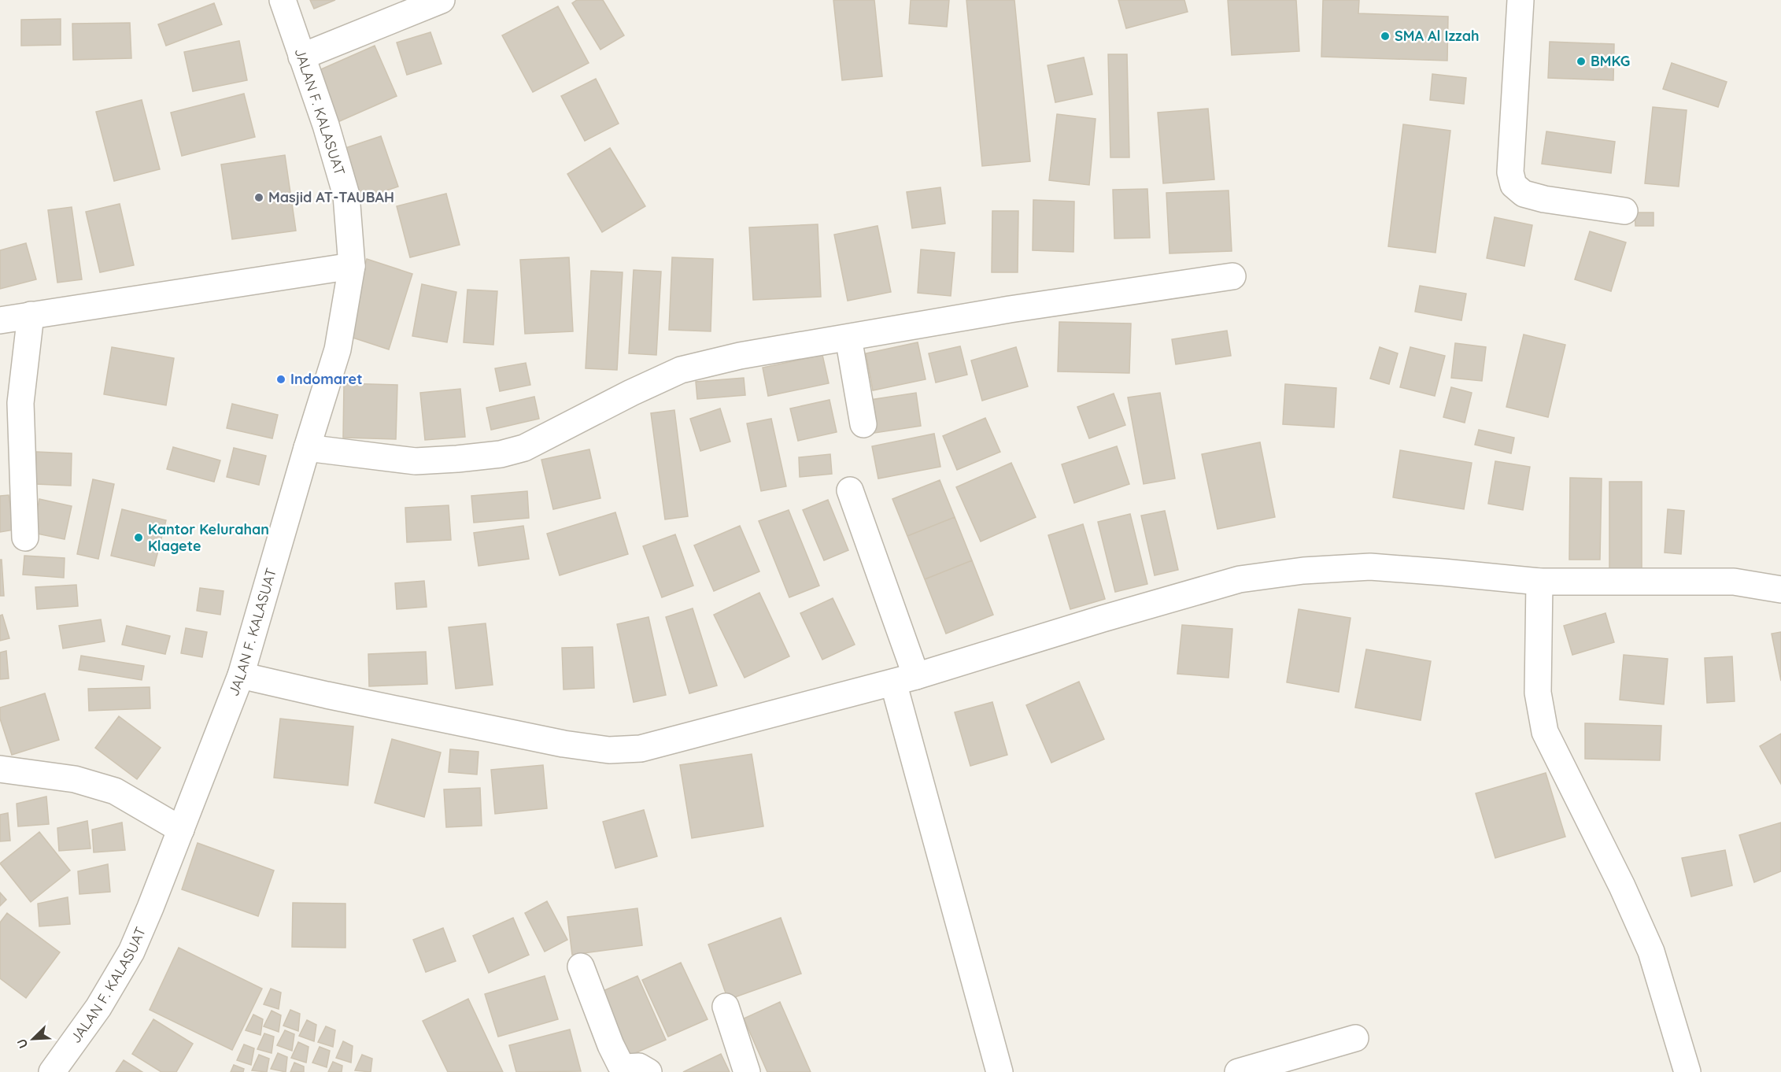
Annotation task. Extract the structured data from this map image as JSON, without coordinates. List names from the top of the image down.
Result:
{
  "streets": {
    "street": ["JALAN F. KALASUAT"]
  },
  "places": [
    "SMA Al Izzah",
    "BMKG",
    "Masjid AT-TAUBAH",
    "Indomaret",
    "Kantor Kelurahan Klagete"
  ],
  "north": "bottom left"
}
